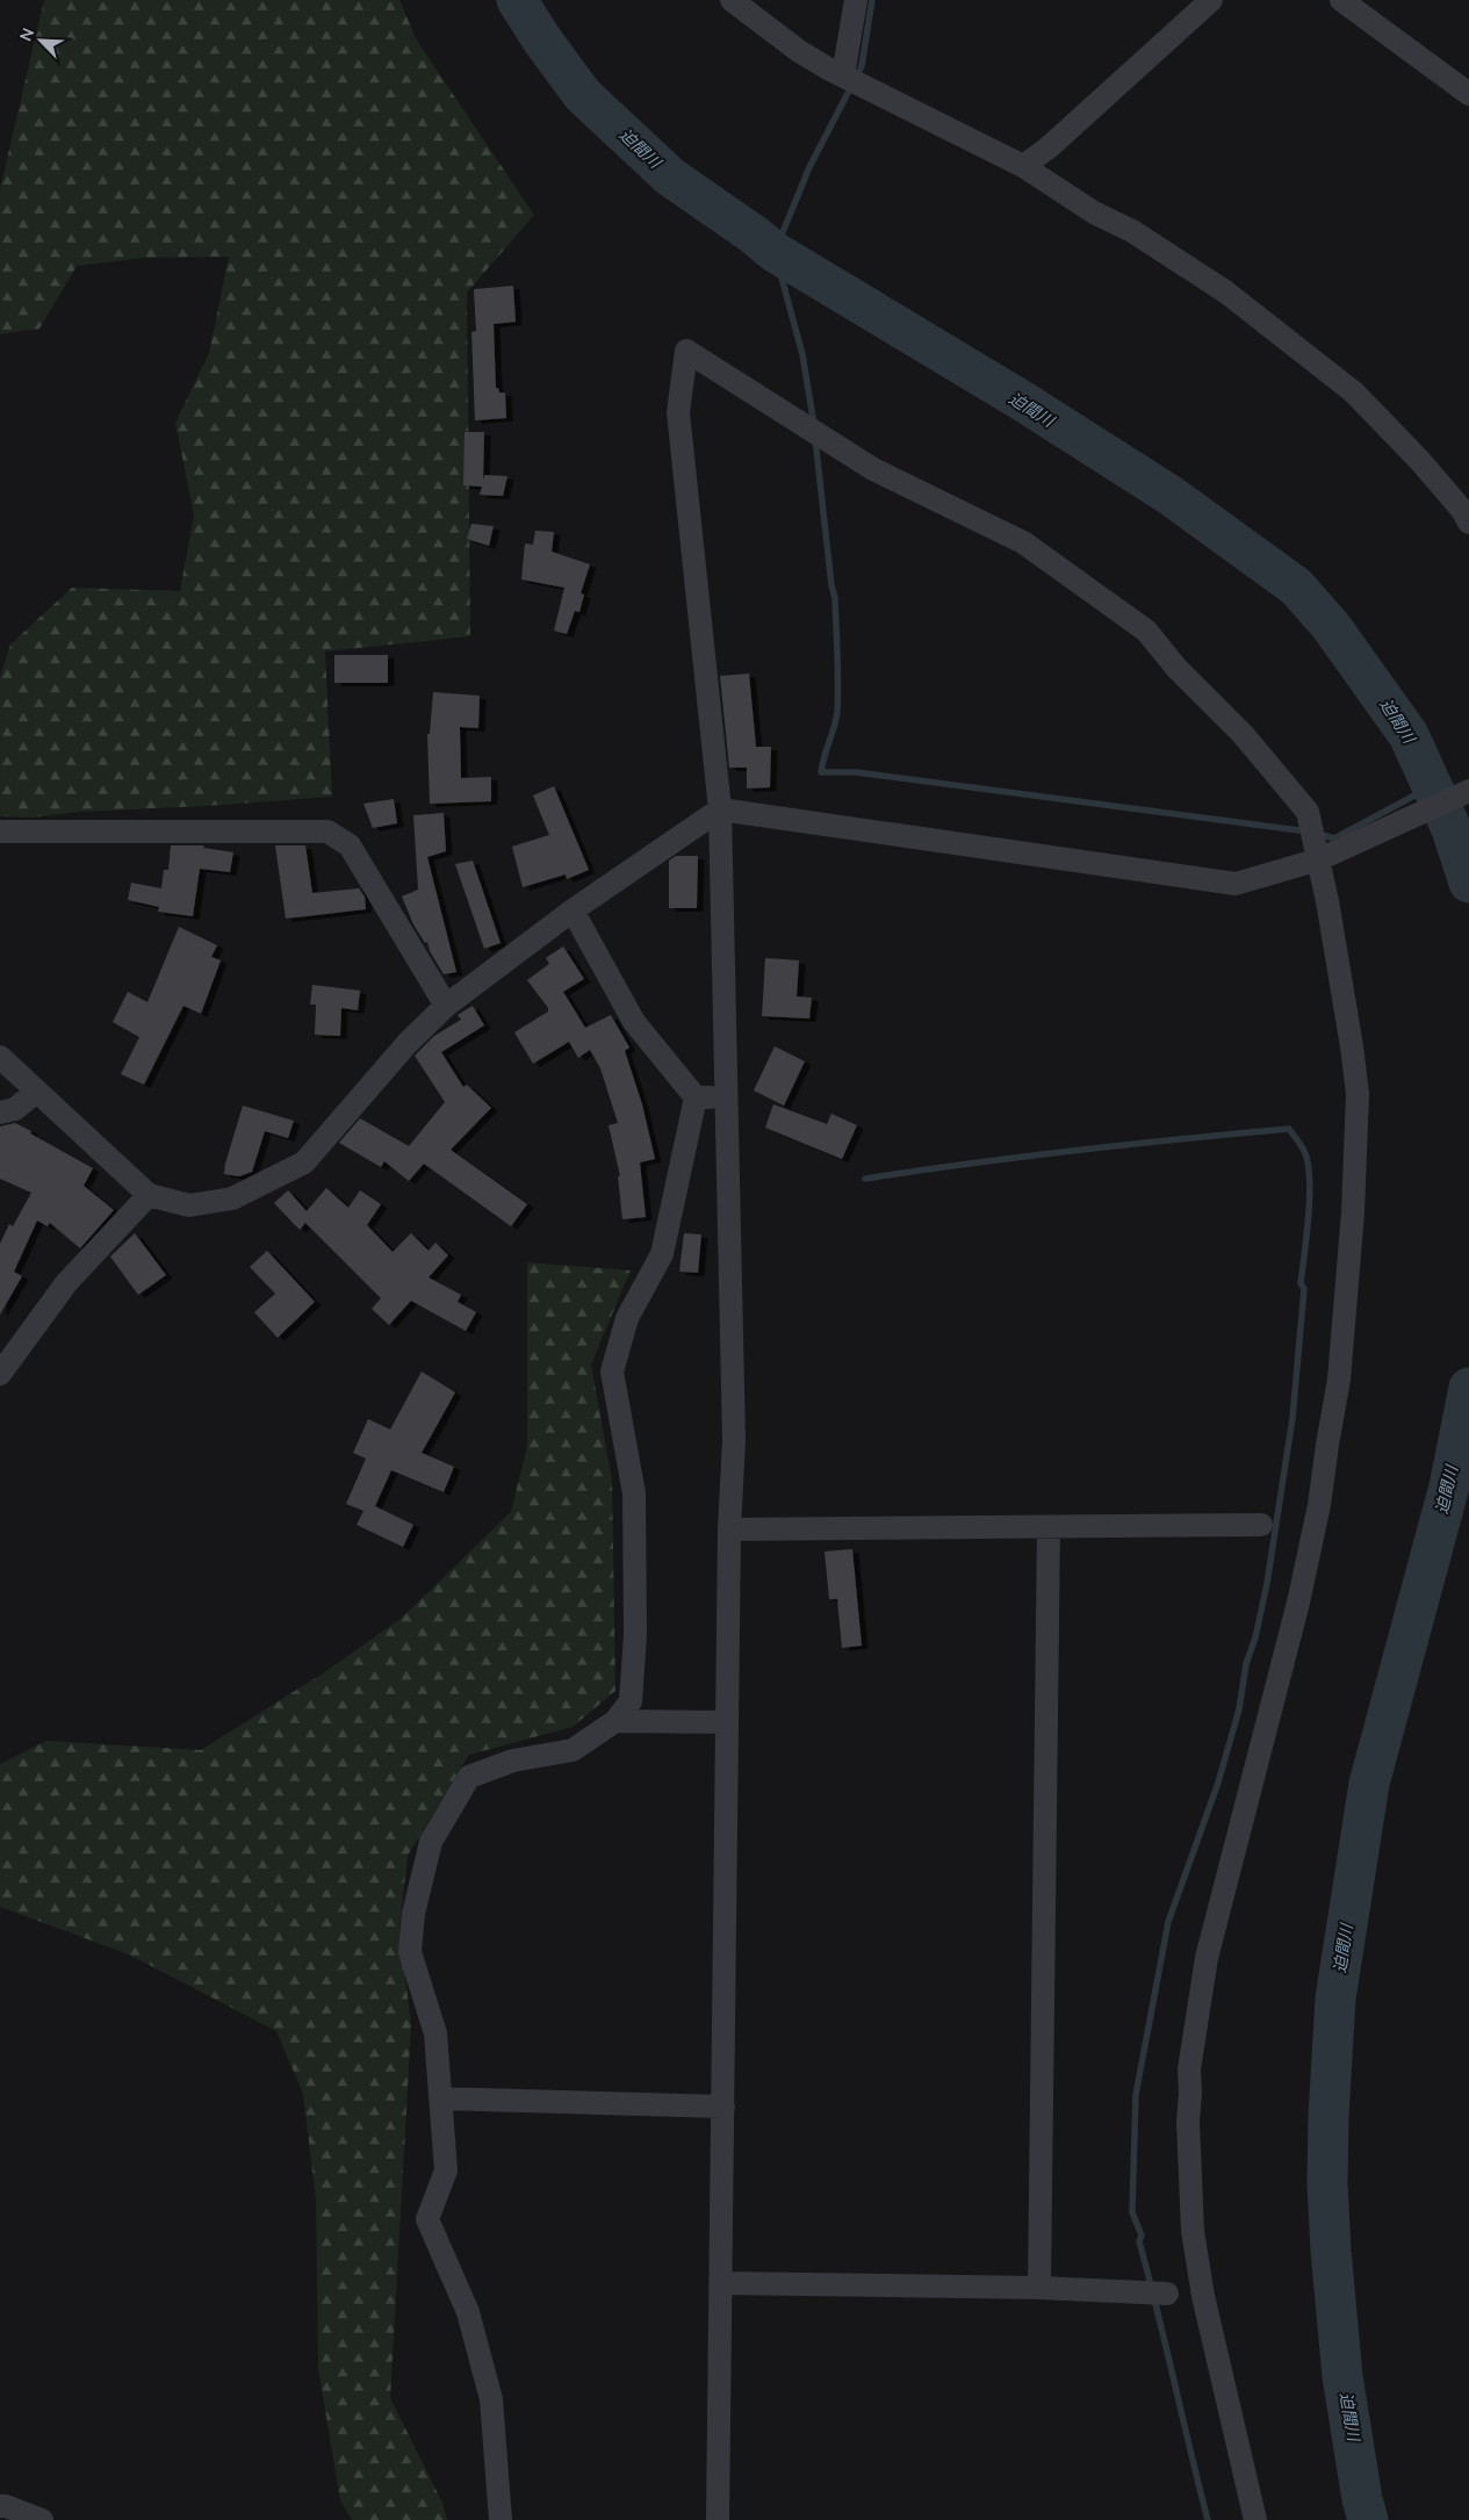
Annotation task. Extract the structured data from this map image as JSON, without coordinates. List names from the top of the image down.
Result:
{
  "water": ["迫間川"],
  "north": "top left"
}
